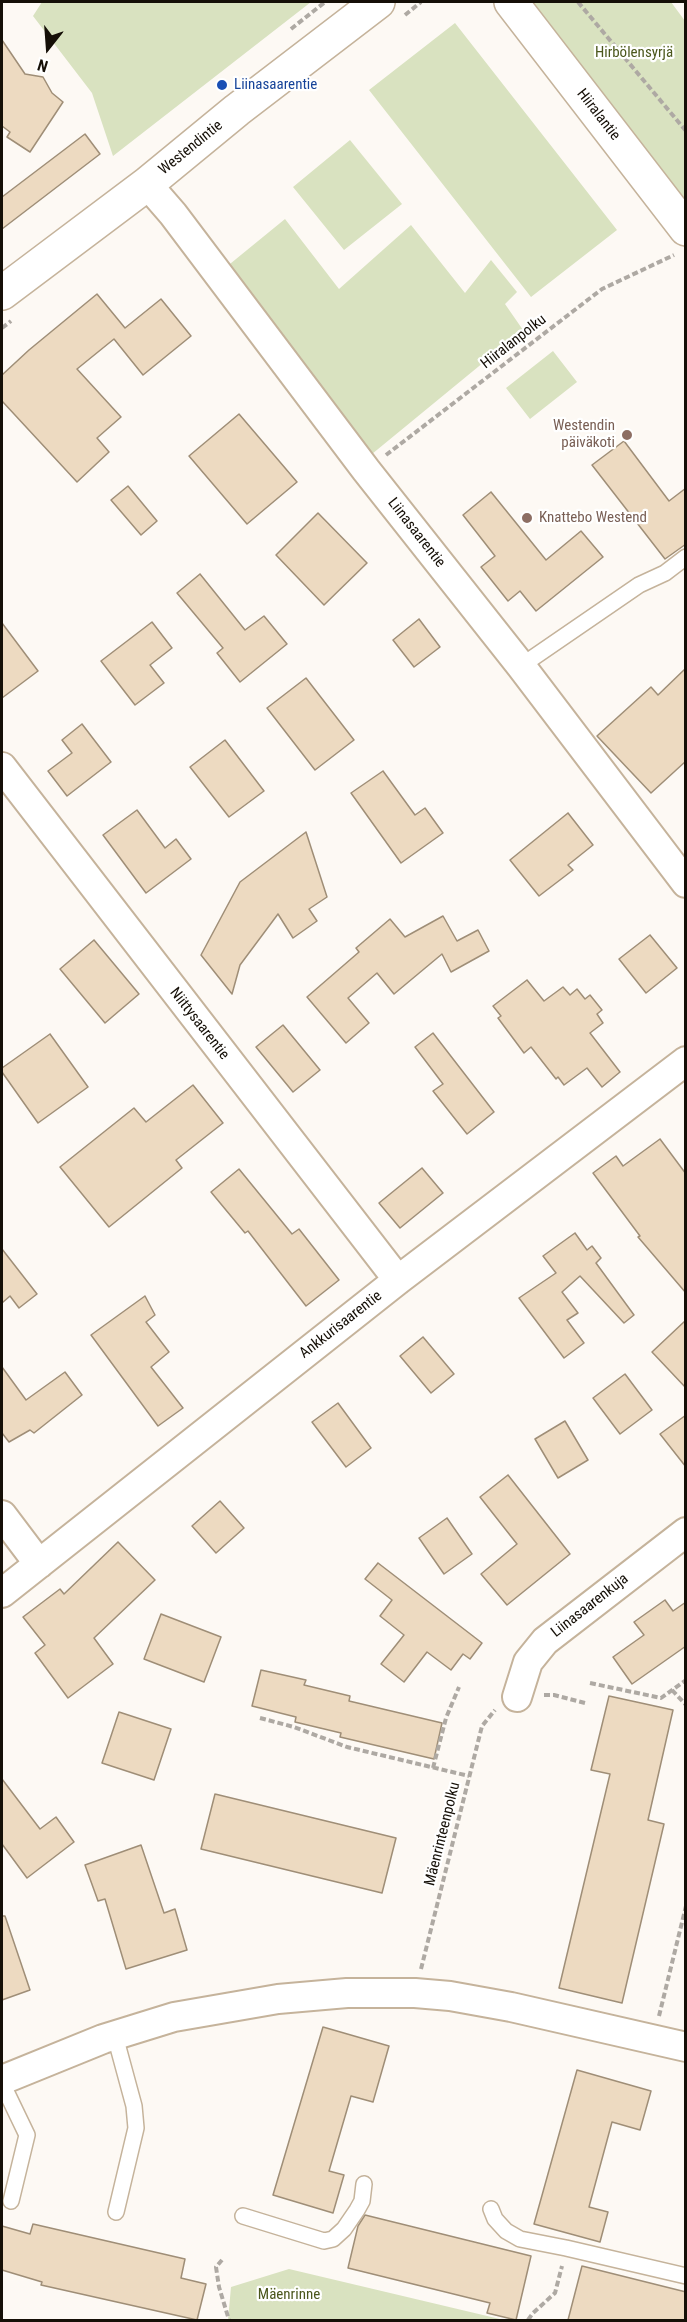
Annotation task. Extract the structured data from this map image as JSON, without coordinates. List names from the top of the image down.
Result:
{
  "streets": {
    "street": [
      "Hiiralantie",
      "Westendintie",
      "Liinasaarentie",
      "Niittysaarentie",
      "Ankkurisaarentie",
      "Liinasaarenkuja"
    ],
    "path": ["Hiiralanpolku", "Mäenrinteenpolku"]
  },
  "crossings": [
    ["Hiiralantie", "Hiiralanpolku"],
    ["Westendintie", "Liinasaarentie"],
    ["Hiiralanpolku", "Liinasaarentie"],
    ["Niittysaarentie", "Ankkurisaarentie"],
    ["Liinasaarenkuja", "Mäenrinteenpolku"]
  ],
  "parks": ["Hirbölensyrjä", "Mäenrinne"],
  "places": ["Liinasaarentie", "Westendin päiväkoti", "Knattebo Westend"],
  "north": "bottom"
}
